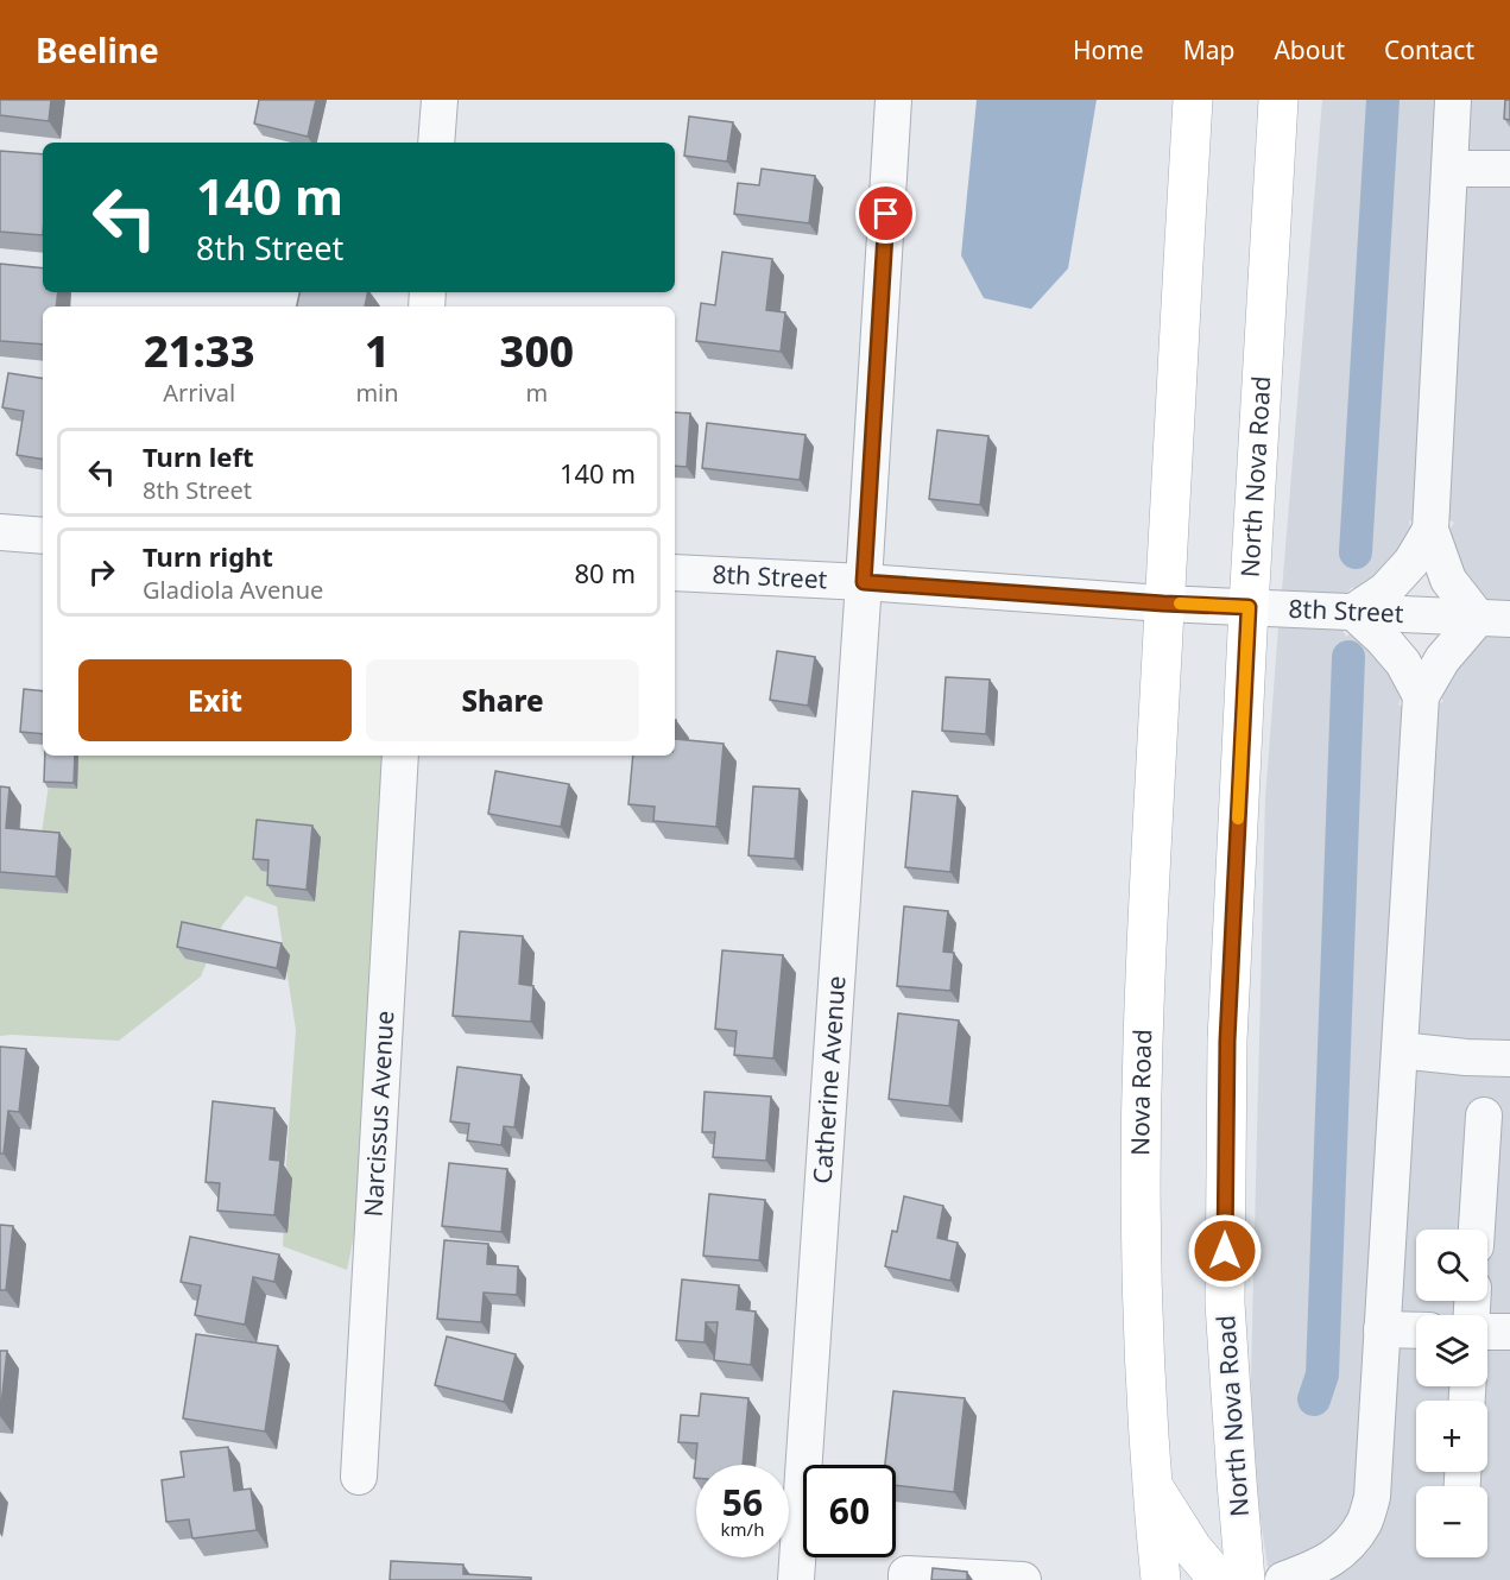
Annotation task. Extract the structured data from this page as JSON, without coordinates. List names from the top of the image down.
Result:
{
  "streets": {
    "main road": ["North Nova Road", "Nova Road"],
    "street": ["8th Street", "Catherine Avenue", "Narcissus Avenue"]
  },
  "crossings": [
    ["North Nova Road", "8th Street"],
    ["8th Street", "Catherine Avenue"],
    ["8th Street", "Nova Road"]
  ],
  "page": {
    "header": "Beeline",
    "nav": [
      "Home",
      "Map",
      "About",
      "Contact"
    ],
    "turn": ["140 m", "8th Street"],
    "eta": [
      "21:33",
      "Arrival",
      "1",
      "min",
      "300",
      "m"
    ],
    "list": [
      {
        "name": "Turn left",
        "note": "8th Street",
        "value": "140 m"
      },
      {
        "name": "Turn right",
        "note": "Gladiola Avenue",
        "value": "80 m"
      }
    ],
    "buttons": ["Exit", "Share"],
    "map_buttons": ["+", "−"],
    "speed": "56 km/h",
    "limit": "60"
  }
}
